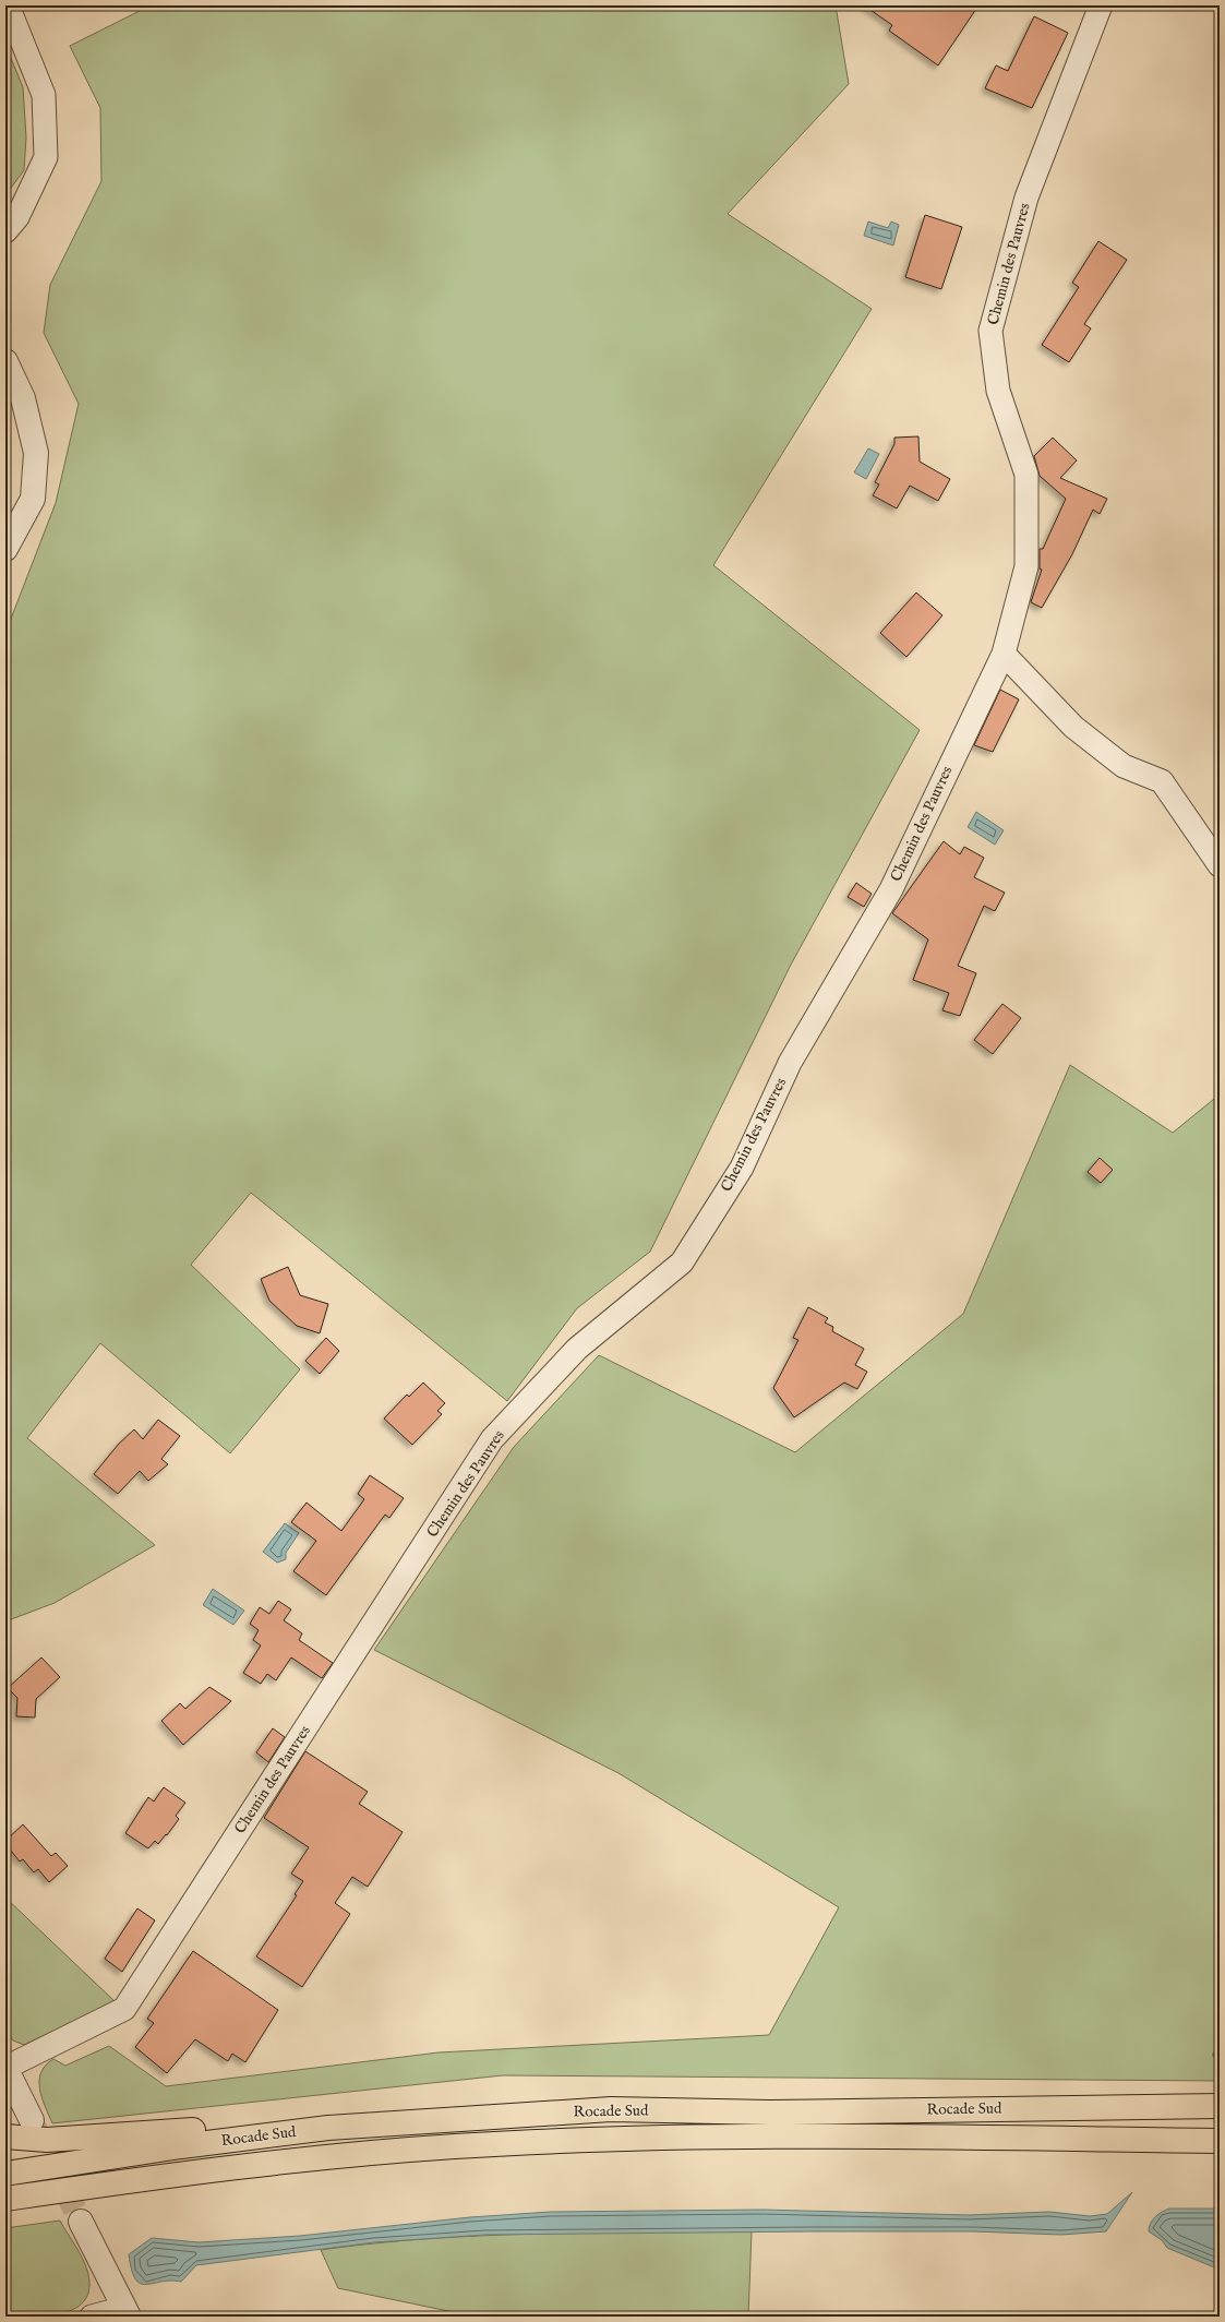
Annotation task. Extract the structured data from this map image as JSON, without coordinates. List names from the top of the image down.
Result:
{
  "streets": {
    "highway": ["Rocade Sud"],
    "street": ["Chemin des Pauvres"]
  }
}
